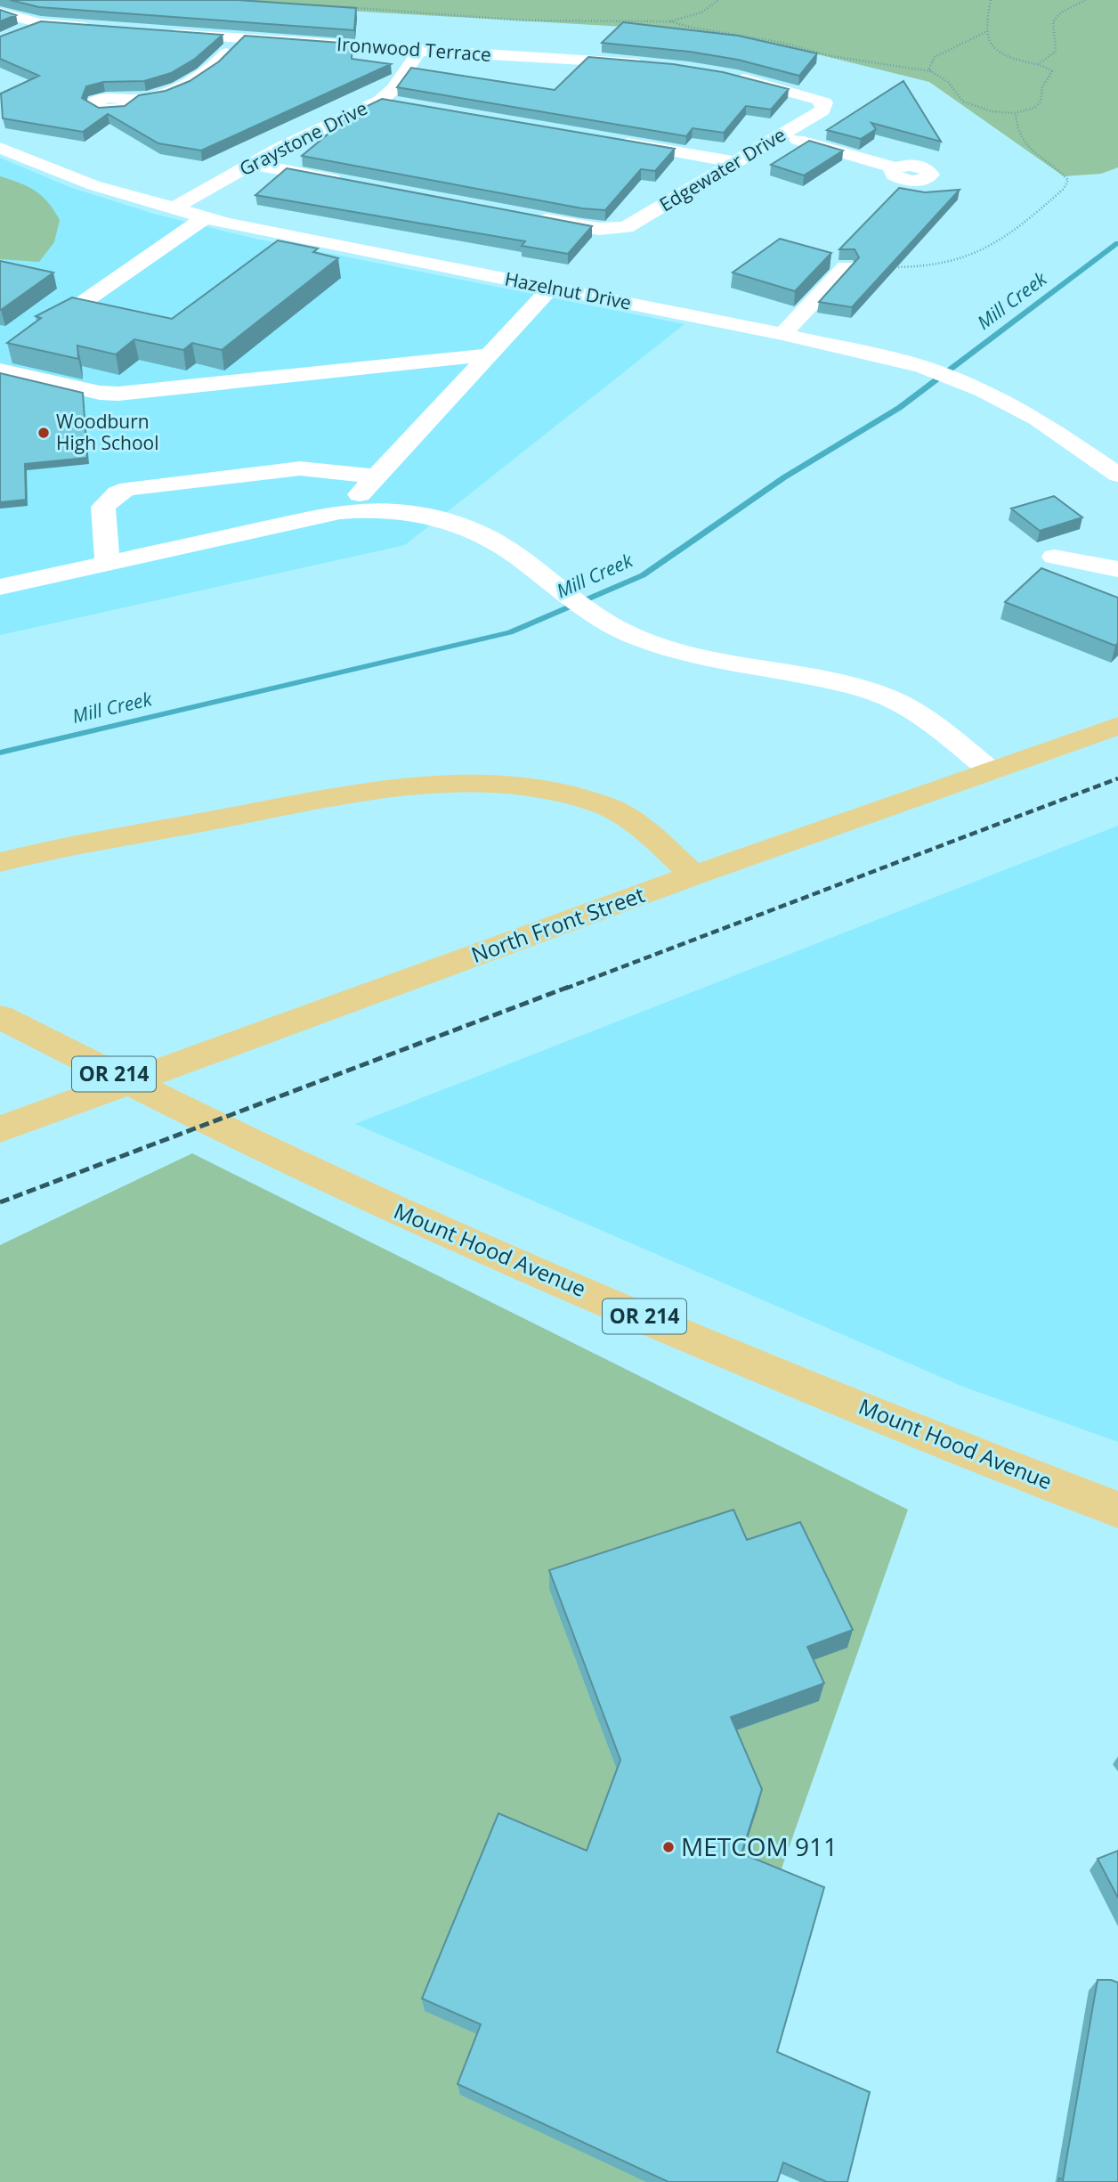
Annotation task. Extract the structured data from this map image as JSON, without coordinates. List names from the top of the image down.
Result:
{
  "streets": {
    "main road": ["North Front Street", "OR 214", "Mount Hood Avenue"],
    "street": [
      "Ironwood Terrace",
      "Graystone Drive",
      "Edgewater Drive",
      "Hazelnut Drive"
    ]
  },
  "crossings": [
    ["Ironwood Terrace", "Graystone Drive"],
    ["Graystone Drive", "Hazelnut Drive"],
    ["OR 214", "Mount Hood Avenue"]
  ],
  "water": ["Mill Creek"],
  "places": ["Woodburn High School", "METCOM 911"]
}
